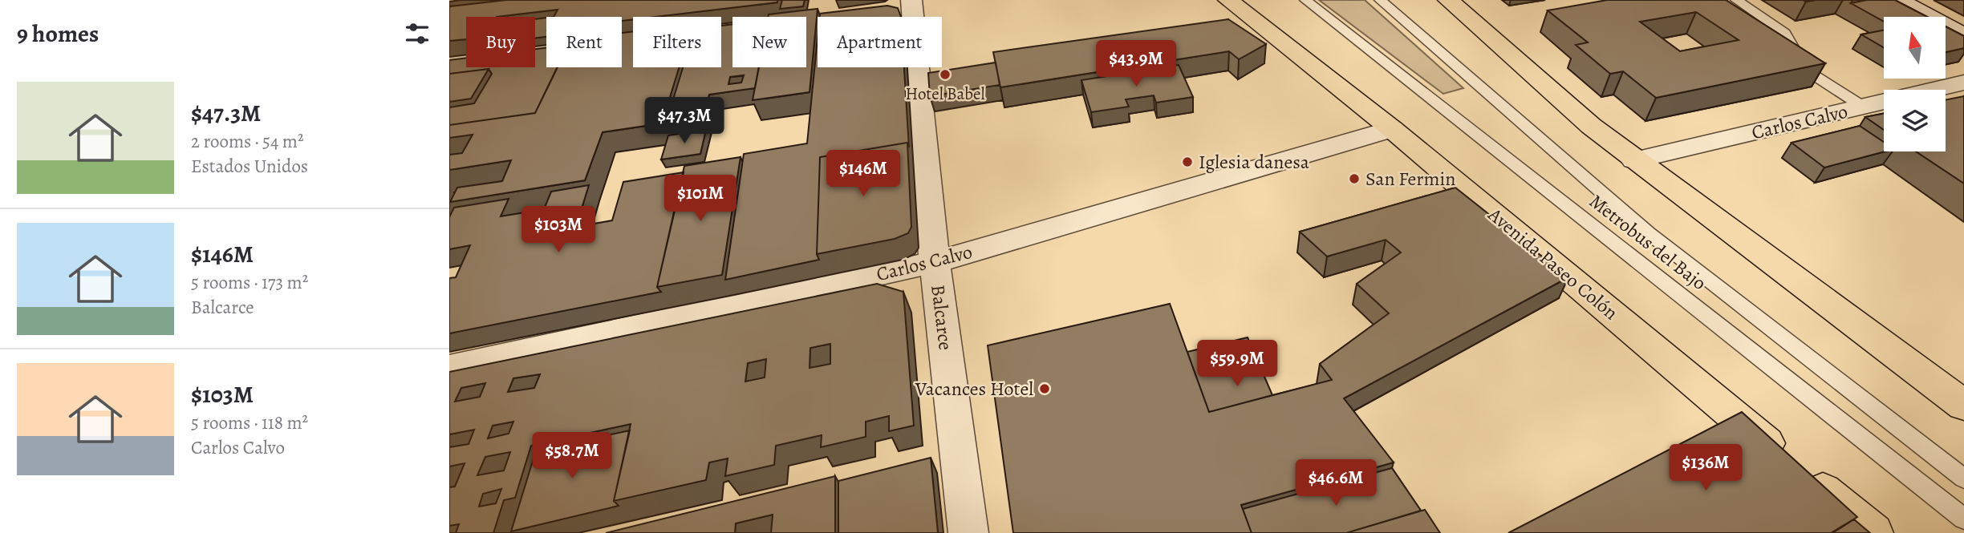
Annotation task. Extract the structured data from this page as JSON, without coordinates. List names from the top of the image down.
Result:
{
  "streets": {
    "main road": ["Avenida Paseo Colón"],
    "street": ["Carlos Calvo", "Balcarce"],
    "lane": ["Metrobus del Bajo"]
  },
  "crossings": [
    ["Carlos Calvo", "Avenida Paseo Colón"],
    ["Carlos Calvo", "Balcarce"]
  ],
  "places": [
    "Hotel Babel",
    "Iglesia danesa",
    "San Fermin",
    "Vacances Hotel"
  ],
  "north": "top",
  "page": {
    "heading": "9 homes",
    "chip": [
      "Buy",
      "Rent",
      "Filters",
      "New",
      "Apartment"
    ],
    "price": [
      "$43.9M",
      "$47.3M",
      "$146M",
      "$101M",
      "$103M",
      "$59.9M",
      "$58.7M",
      "$136M",
      "$46.6M"
    ],
    "list": [
      {
        "name": "$47.3M",
        "note": "2 rooms · 54 m² · Estados Unidos"
      },
      {
        "name": "$146M",
        "note": "5 rooms · 173 m² · Balcarce"
      },
      {
        "name": "$103M",
        "note": "5 rooms · 118 m² · Carlos Calvo"
      }
    ]
  }
}
